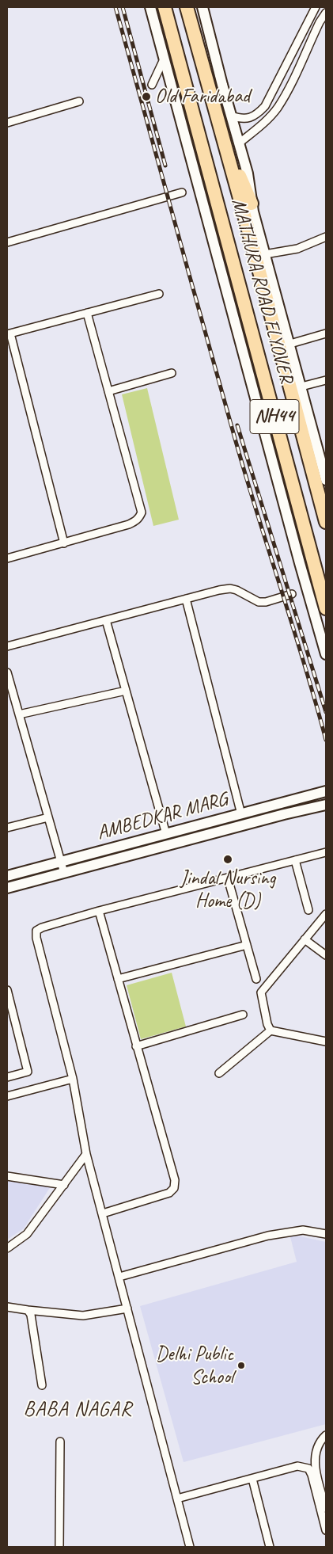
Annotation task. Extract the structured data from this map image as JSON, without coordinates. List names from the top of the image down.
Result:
{
  "streets": {
    "highway": ["MATHURA ROAD FLYOVER", "NH44"],
    "main road": ["AMBEDKAR MARG"]
  },
  "crossings": [
    ["MATHURA ROAD FLYOVER", "NH44"]
  ],
  "districts": ["BABA NAGAR"],
  "places": ["Old Faridabad", "Jindal Nursing Home (D)", "Delhi Public School"]
}
